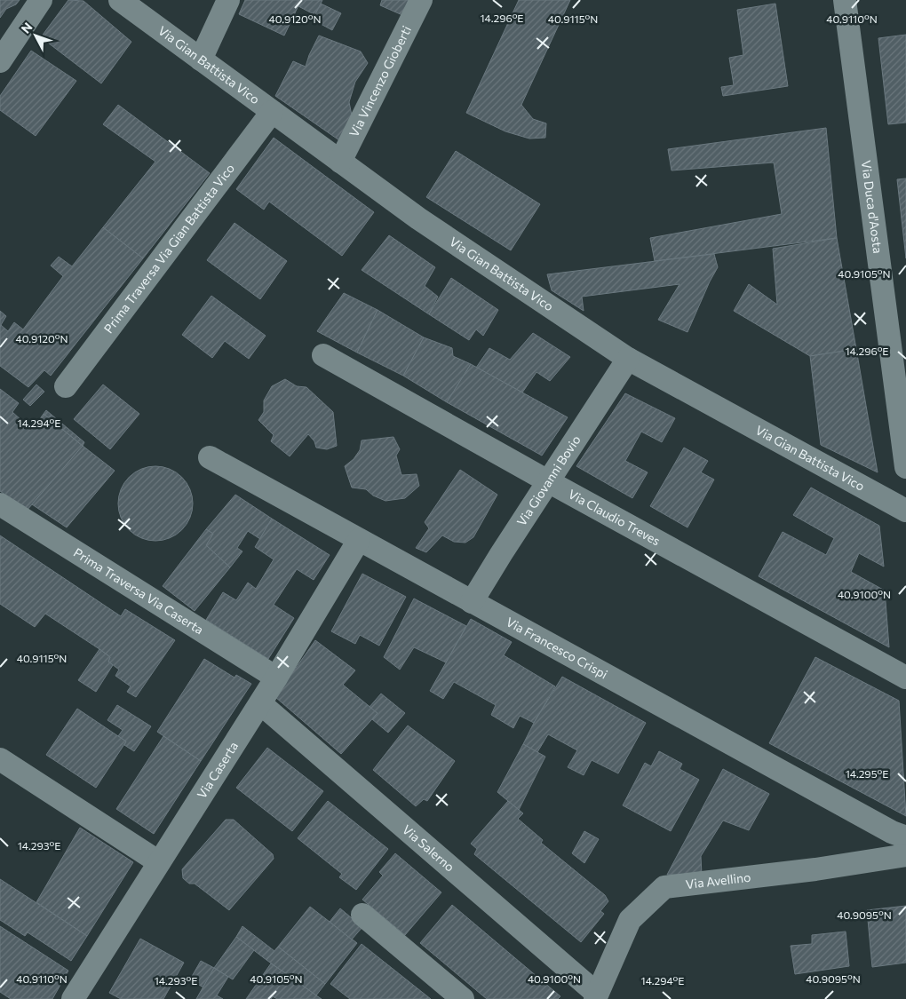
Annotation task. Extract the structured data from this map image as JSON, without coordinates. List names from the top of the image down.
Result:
{
  "streets": {
    "street": [
      "Via Gian Battista Vico",
      "Via Vincenzo Gioberti",
      "Via Duca d'Aosta",
      "Prima Traversa Via Gian Battista Vico",
      "Via Giovanni Bovio",
      "Via Claudio Treves",
      "Prima Traversa Via Caserta",
      "Via Francesco Crispi",
      "Via Caserta",
      "Via Salerno",
      "Via Avellino"
    ]
  },
  "crossings": [
    ["Via Gian Battista Vico", "Via Vincenzo Gioberti"],
    ["Via Gian Battista Vico", "Prima Traversa Via Gian Battista Vico"],
    ["Via Gian Battista Vico", "Via Giovanni Bovio"],
    ["Via Giovanni Bovio", "Via Claudio Treves"],
    ["Via Giovanni Bovio", "Via Francesco Crispi"],
    ["Prima Traversa Via Caserta", "Via Caserta"],
    ["Via Francesco Crispi", "Via Caserta"],
    ["Via Caserta", "Via Salerno"],
    ["Via Salerno", "Via Avellino"]
  ],
  "north": "top left",
  "coordinates": [
    "14.296°E",
    "40.9120°N",
    "40.9115°N",
    "40.9110°N",
    "40.9105°N",
    "14.294°E",
    "40.9100°N",
    "14.295°E",
    "14.293°E",
    "40.9095°N"
  ]
}
